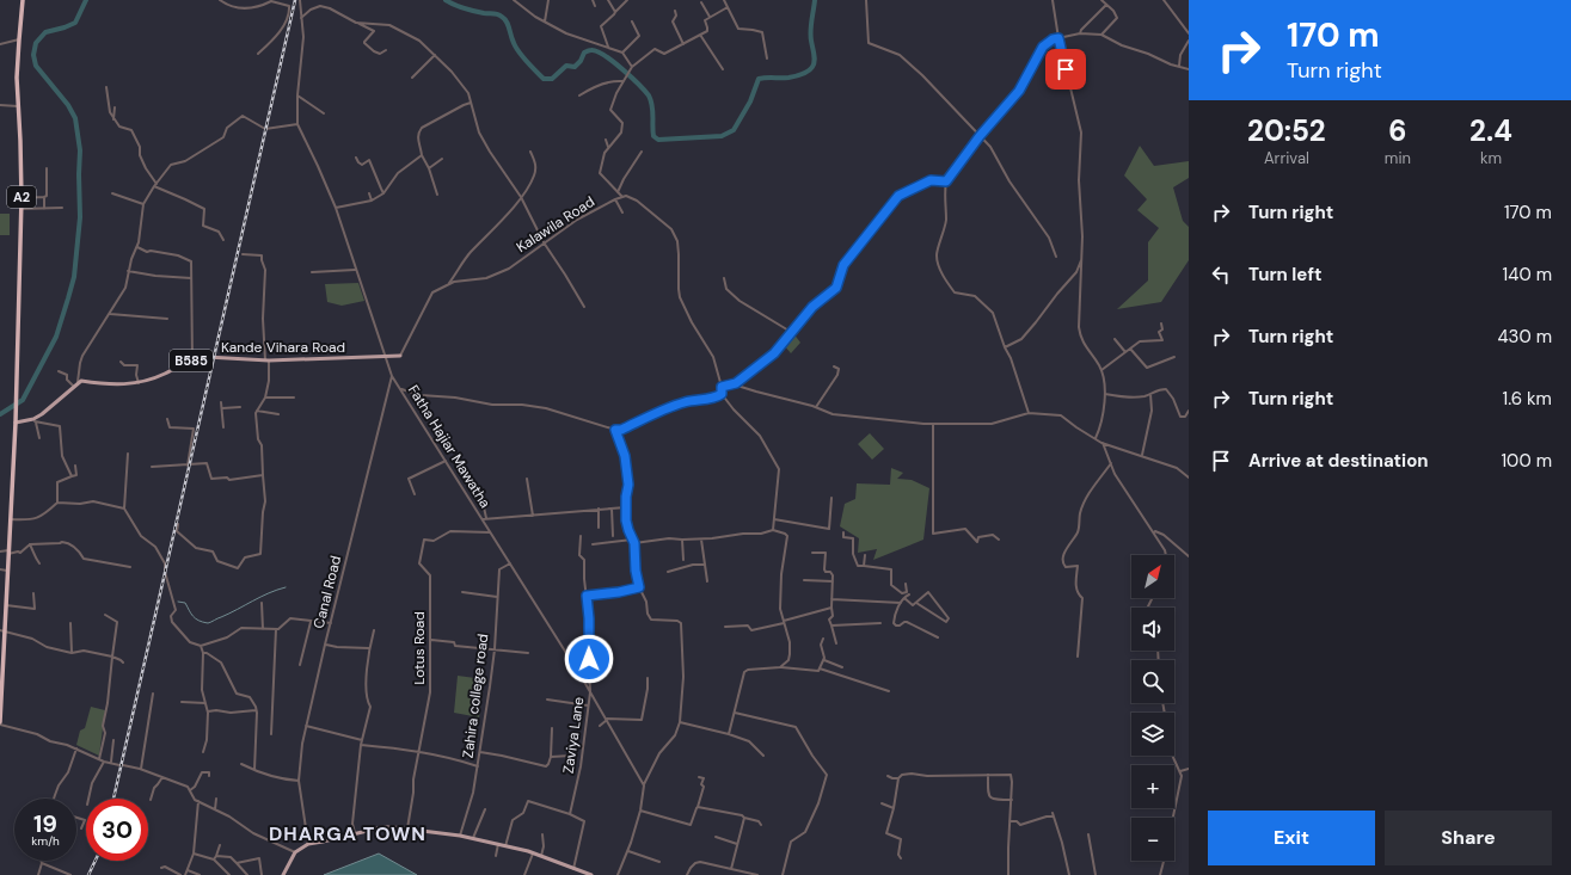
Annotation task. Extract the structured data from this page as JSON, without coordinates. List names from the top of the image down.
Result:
{
  "streets": {
    "highway": ["A2"],
    "main road": ["Kande Vihara Road", "B585"],
    "street": [
      "Kalawila Road",
      "Fatha Hajiar Mawatha",
      "Canal Road",
      "Lotus Road",
      "Zahira college road",
      "Zaviya Lane"
    ]
  },
  "crossings": [
    ["Kalawila Road", "Kande Vihara Road"],
    ["Kande Vihara Road", "Fatha Hajiar Mawatha"],
    ["Fatha Hajiar Mawatha", "Canal Road"],
    ["Fatha Hajiar Mawatha", "Lotus Road"],
    ["Fatha Hajiar Mawatha", "Zahira college road"],
    ["Fatha Hajiar Mawatha", "Zaviya Lane"]
  ],
  "districts": ["DHARGA TOWN"],
  "north": "top right",
  "page": {
    "turn": ["170 m", "Turn right"],
    "eta": [
      "20:52",
      "Arrival",
      "6",
      "min",
      "2.4",
      "km"
    ],
    "list": [
      {
        "name": "Turn right",
        "value": "170 m"
      },
      {
        "name": "Turn left",
        "value": "140 m"
      },
      {
        "name": "Turn right",
        "value": "430 m"
      },
      {
        "name": "Turn right",
        "value": "1.6 km"
      },
      {
        "name": "Arrive at destination",
        "value": "100 m"
      }
    ],
    "map_buttons": ["+", "−"],
    "speed": "19 km/h",
    "limit": "30",
    "buttons": ["Exit", "Share"]
  }
}
